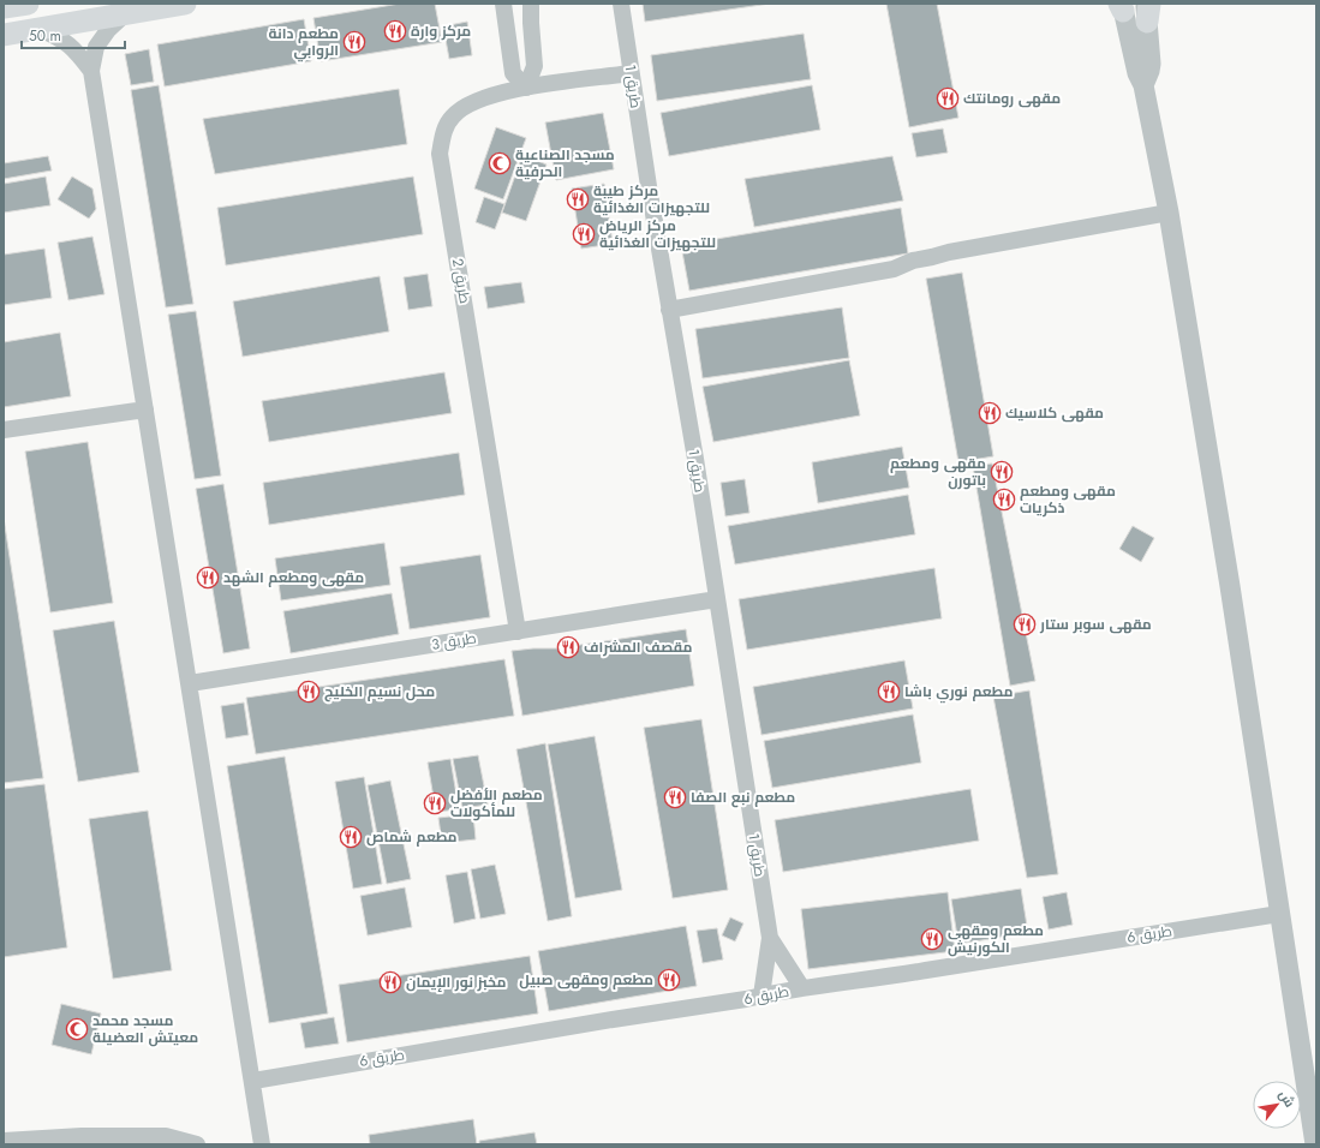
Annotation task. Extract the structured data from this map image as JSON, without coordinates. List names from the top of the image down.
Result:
{
  "streets": {
    "street": [
      "طريق 1",
      "طريق 2",
      "طريق 3",
      "طريق 6"
    ]
  },
  "crossings": [
    ["طريق 1", "طريق 2"],
    ["طريق 1", "طريق 3"],
    ["طريق 1", "طريق 6"],
    ["طريق 2", "طريق 3"]
  ],
  "places": {
    "restaurant": [
      "مركز وارة",
      "مطعم دانة الروابي",
      "مقهى رومانتك",
      "مركز طيبة للتجهيزات الغذائية",
      "مركز الرياض للتجهيزات الغذائية",
      "مقهى كلاسيك",
      "مقهى ومطعم باتورن",
      "مقهى ومطعم ذكريات",
      "مقهى ومطعم الشهد",
      "مقهى سوبر ستار",
      "مقصف المشراف",
      "محل نسيم الخليج",
      "مطعم نوري باشا",
      "مطعم نبع الصفا",
      "مطعم الأفضل للمأكولات",
      "مطعم شماص",
      "مطعم ومقهى الكورنيش",
      "مطعم ومقهى صبيل",
      "مخبز نور الإيمان"
    ],
    "mosque": ["مسجد الصناعية الحرفية", "مسجد محمد معيتش العضيلة"]
  },
  "scale_bar": "50 m",
  "north": "top right"
}
